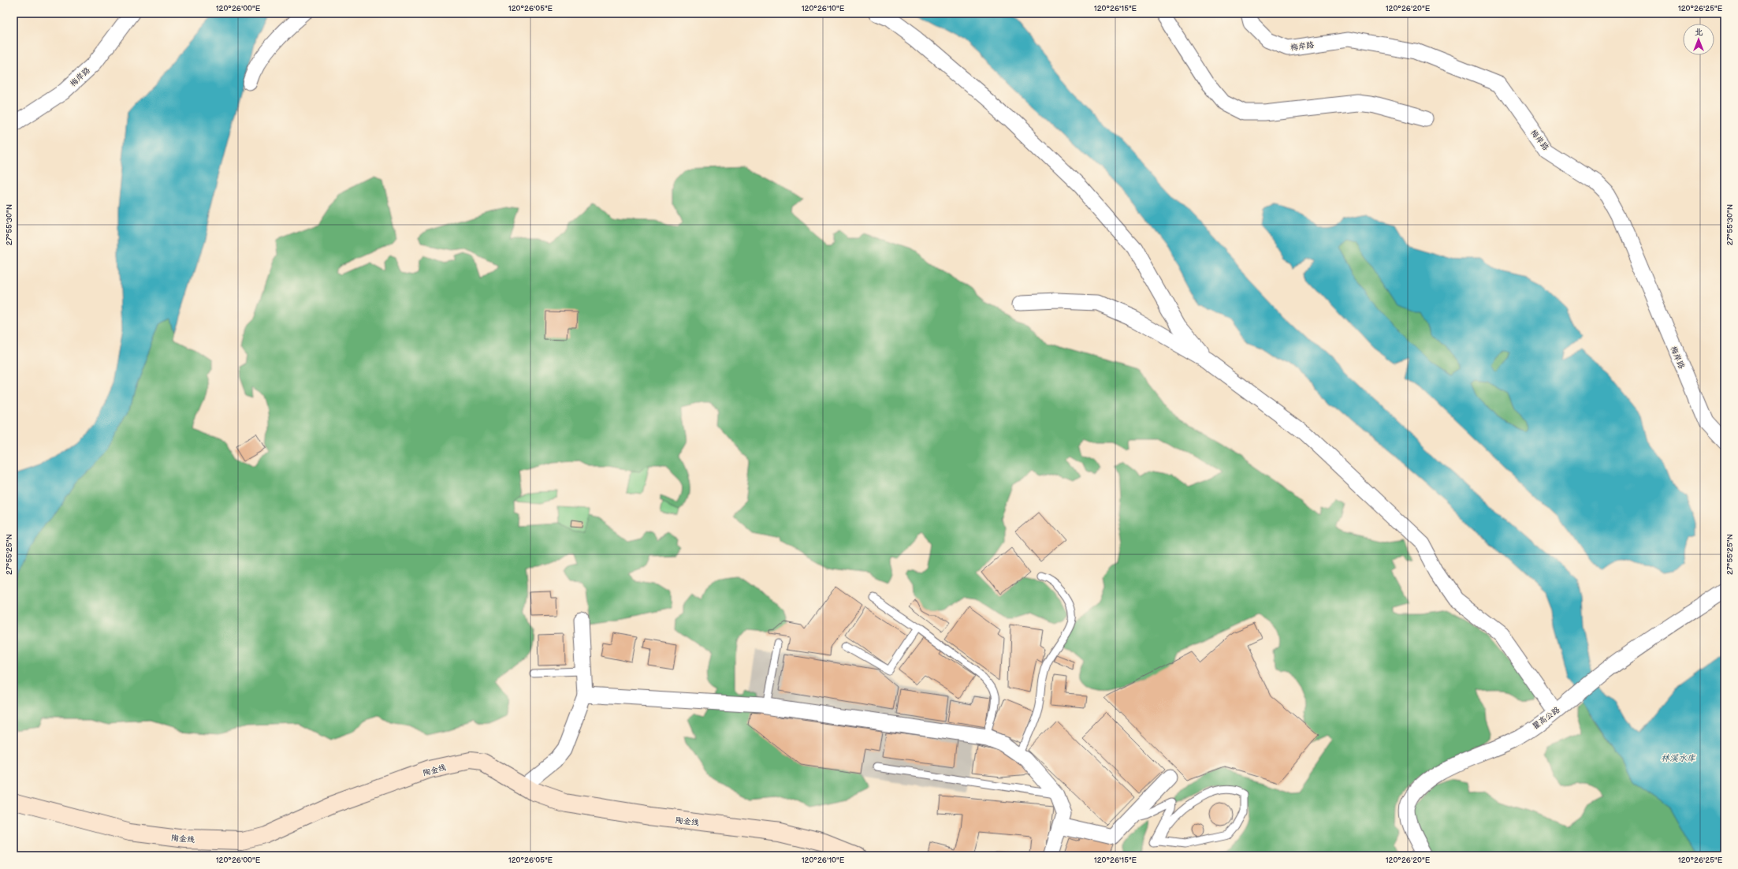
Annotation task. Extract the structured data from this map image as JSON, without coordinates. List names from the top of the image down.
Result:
{
  "streets": {
    "street": ["梅岸路", "瞿高公路", "陶金线"]
  },
  "water": ["林溪水库"],
  "north": "top",
  "coordinates": [
    "120°26'00\"E",
    "120°26'05\"E",
    "120°26'10\"E",
    "120°26'15\"E",
    "120°26'20\"E",
    "120°26'25\"E",
    "27°55'30\"N",
    "27°55'25\"N"
  ]
}
